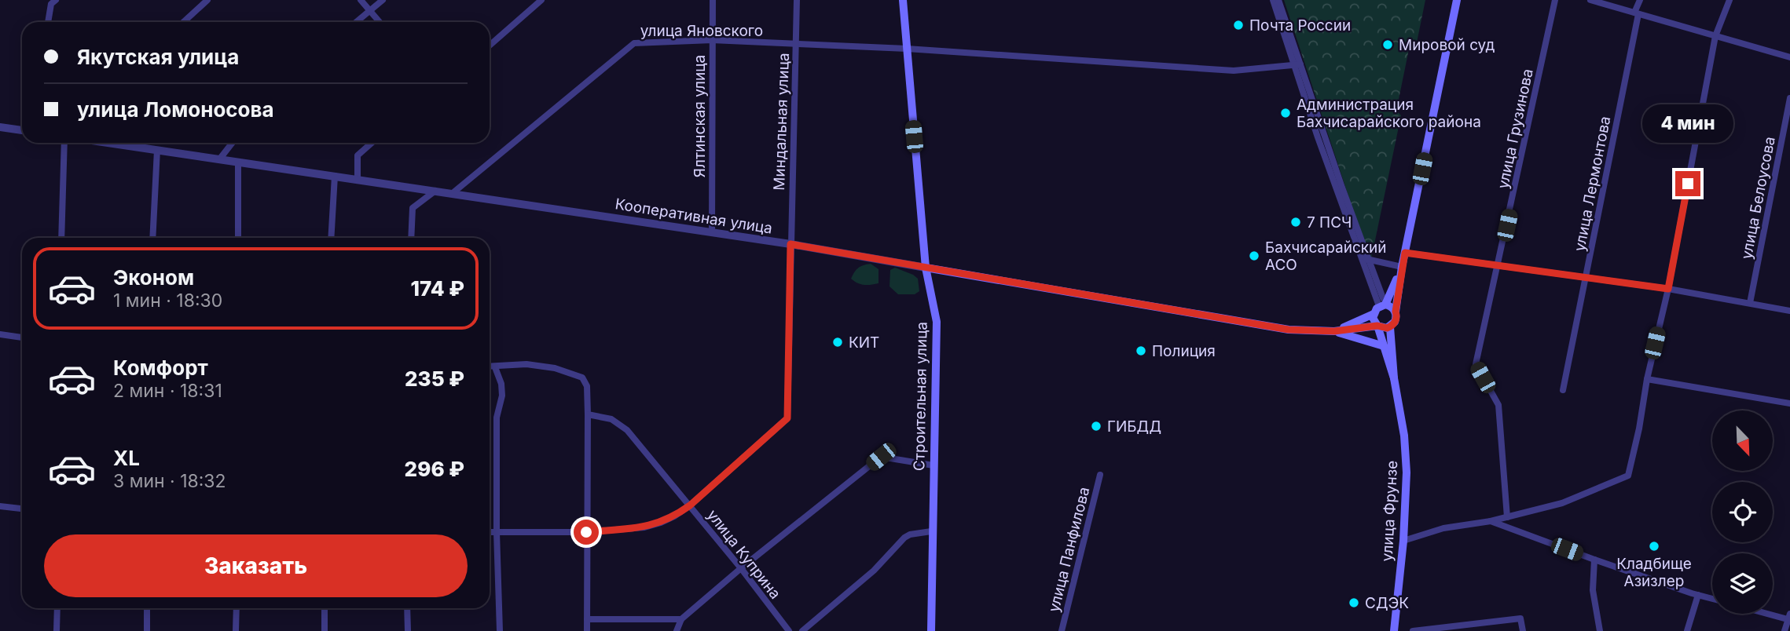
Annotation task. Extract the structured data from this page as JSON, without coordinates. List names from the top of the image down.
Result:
{
  "streets": {
    "main road": ["Кооперативная улица", "Строительная улица", "улица Фрунзе"],
    "street": [
      "улица Яновского",
      "Ялтинская улица",
      "Миндальная улица",
      "улица Грузинова",
      "улица Лермонтова",
      "улица Белоусова",
      "улица Панфилова",
      "улица Куприна"
    ]
  },
  "crossings": [
    ["улица Яновского", "Ялтинская улица"],
    ["улица Яновского", "Миндальная улица"],
    ["улица Яновского", "Кооперативная улица"],
    ["улица Яновского", "Строительная улица"],
    ["Ялтинская улица", "Кооперативная улица"],
    ["Миндальная улица", "Кооперативная улица"],
    ["Миндальная улица", "улица Куприна"],
    ["Кооперативная улица", "Строительная улица"],
    ["Кооперативная улица", "улица Фрунзе"]
  ],
  "places": [
    "Почта России",
    "Мировой суд",
    "Администрация Бахчисарайского района",
    "7 ПСЧ",
    "Бахчисарайский АСО",
    "КИТ",
    "Полиция",
    "ГИБДД",
    "Кладбище Азизлер",
    "СДЭК"
  ],
  "north": "bottom right",
  "page": {
    "banner": ["Якутская улица", "улица Ломоносова"],
    "bubble": "4 мин",
    "list": [
      {
        "name": "Эконом",
        "note": "1 мин · 18:30",
        "value": "174 ₽"
      },
      {
        "name": "Комфорт",
        "note": "2 мин · 18:31",
        "value": "235 ₽"
      },
      {
        "name": "XL",
        "note": "3 мин · 18:32",
        "value": "296 ₽"
      }
    ],
    "buttons": "Заказать"
  }
}
